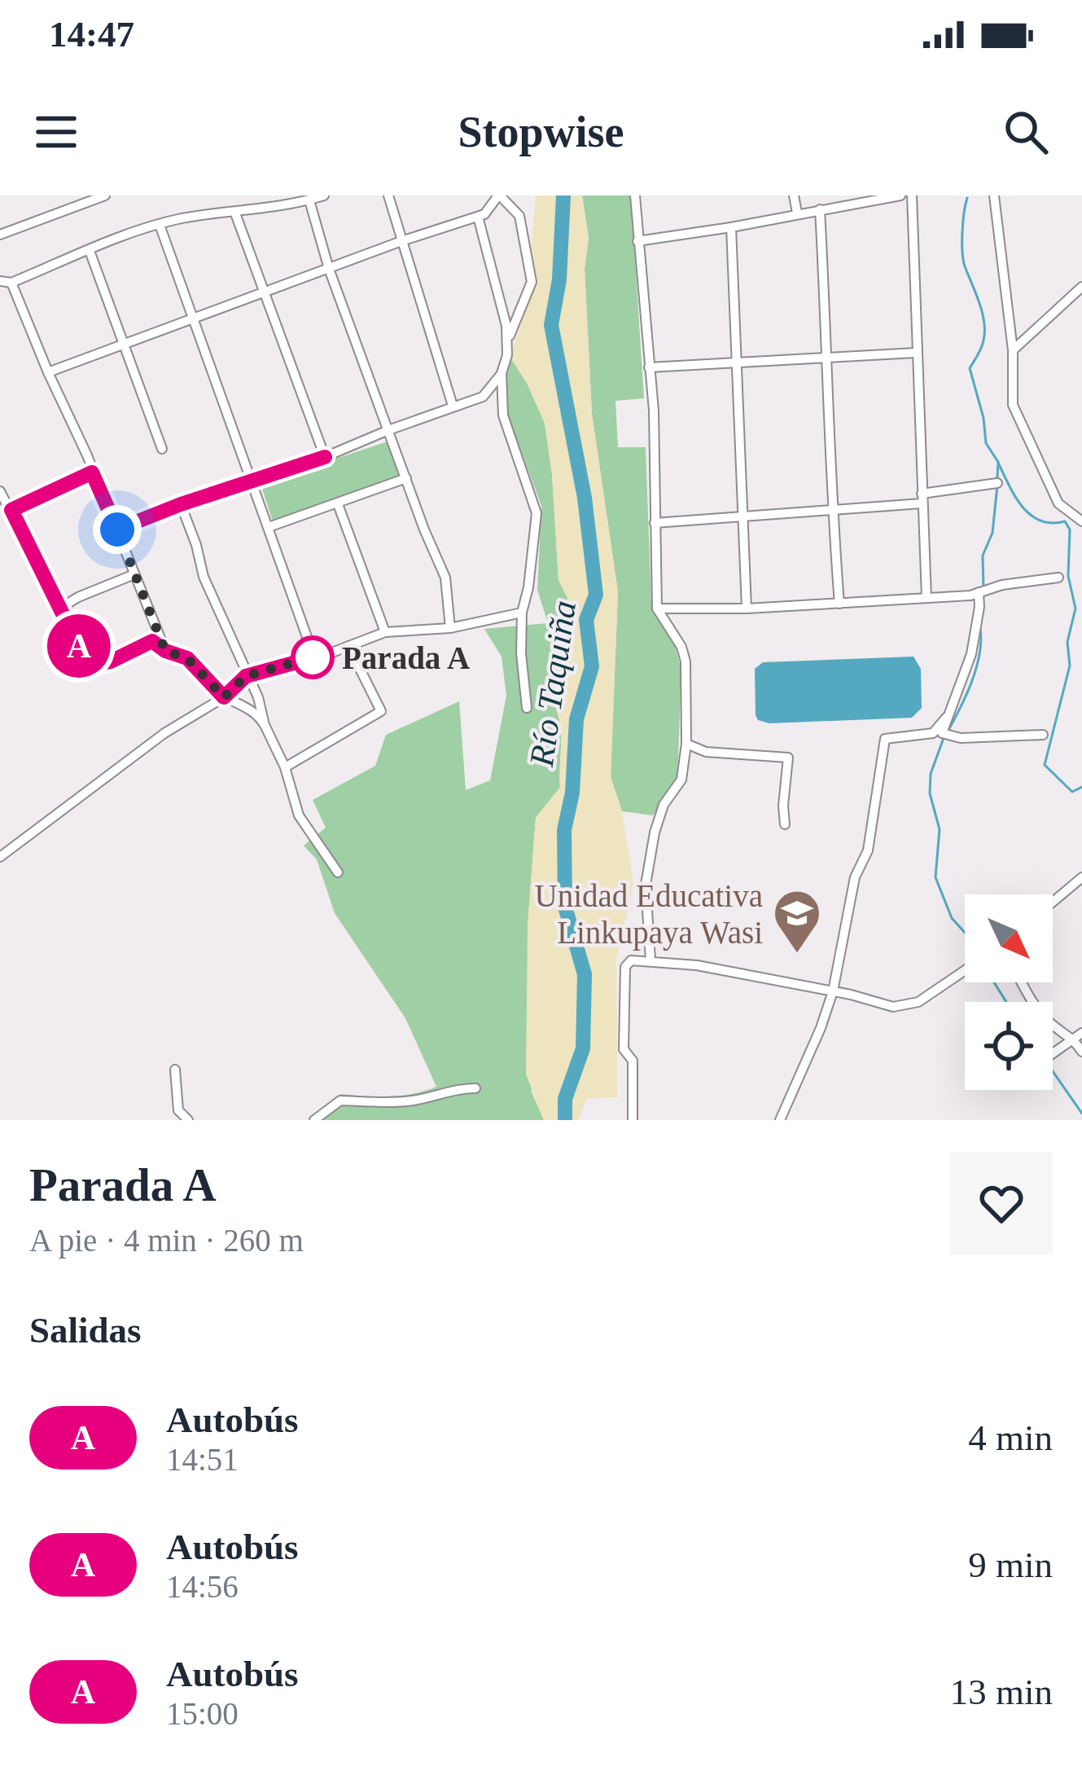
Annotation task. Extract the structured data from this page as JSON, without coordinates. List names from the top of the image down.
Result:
{
  "water": ["Río Taquiña"],
  "places": {
    "other": ["Parada A"],
    "school or university": ["Unidad Educativa Linkupaya Wasi"]
  },
  "lines": ["bus line A"],
  "north": "bottom right",
  "page": {
    "status": "14:47",
    "header": "Stopwise",
    "on_map": "A",
    "heading": [
      ["Parada A", "A pie · 4 min · 260 m"],
      "Salidas"
    ],
    "list": [
      {
        "mark": "A",
        "name": "Autobús",
        "note": "14:51",
        "value": "4 min"
      },
      {
        "mark": "A",
        "name": "Autobús",
        "note": "14:56",
        "value": "9 min"
      },
      {
        "mark": "A",
        "name": "Autobús",
        "note": "15:00",
        "value": "13 min"
      }
    ]
  }
}
